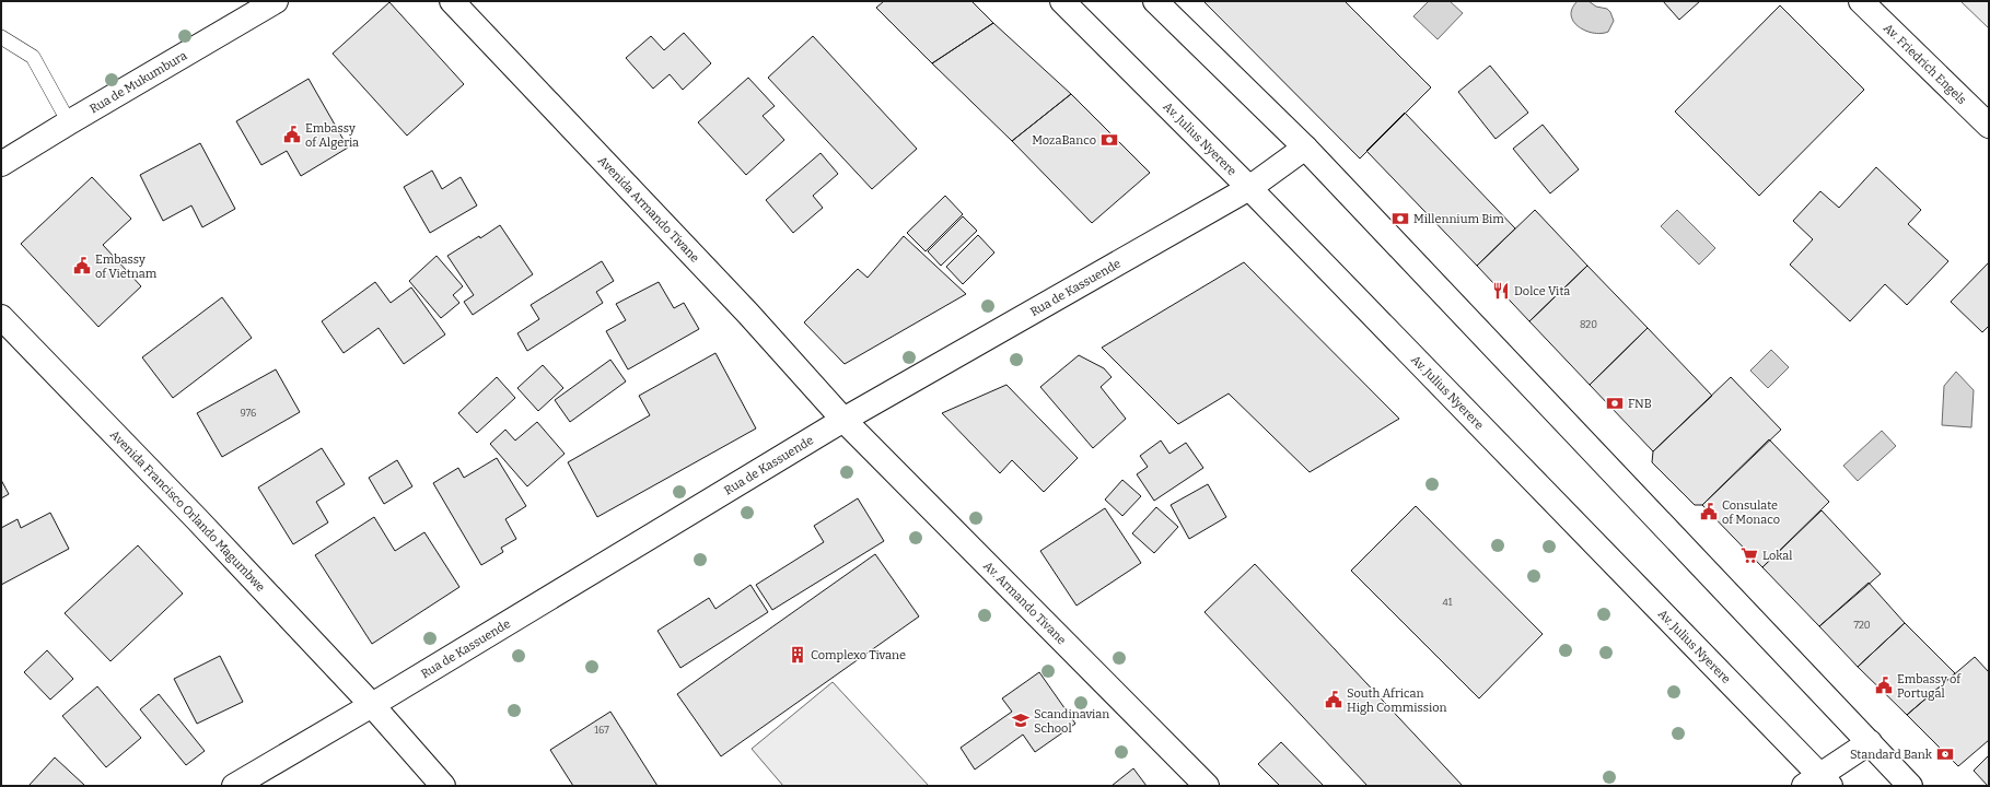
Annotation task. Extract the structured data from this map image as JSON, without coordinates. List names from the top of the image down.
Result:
{
  "streets": {
    "street": [
      "Av. Friedrich Engels",
      "Rua de Mukumbura",
      "Av. Julius Nyerere",
      "Avenida Armando Tivane",
      "Rua de Kassuende",
      "Avenida Francisco Orlando Magumbwe",
      "Av. Armando Tivane"
    ]
  },
  "crossings": [
    ["Av. Julius Nyerere", "Rua de Kassuende"],
    ["Avenida Armando Tivane", "Rua de Kassuende"],
    ["Avenida Armando Tivane", "Av. Armando Tivane"],
    ["Rua de Kassuende", "Avenida Francisco Orlando Magumbwe"],
    ["Rua de Kassuende", "Av. Armando Tivane"]
  ],
  "places": {
    "public building": [
      "Embassy of Algeria",
      "Embassy of Vietnam",
      "Consulate of Monaco",
      "Embassy of Portugal",
      "South African High Commission"
    ],
    "bank": [
      "MozaBanco",
      "Millennium Bim",
      "FNB",
      "Standard Bank"
    ],
    "restaurant": ["Dolce Vita"],
    "supermarket": ["Lokal"],
    "building": ["Complexo Tivane"],
    "school or university": ["Scandinavian School"]
  },
  "house_numbers": [
    "820",
    "976",
    "41",
    "720",
    "167"
  ]
}
